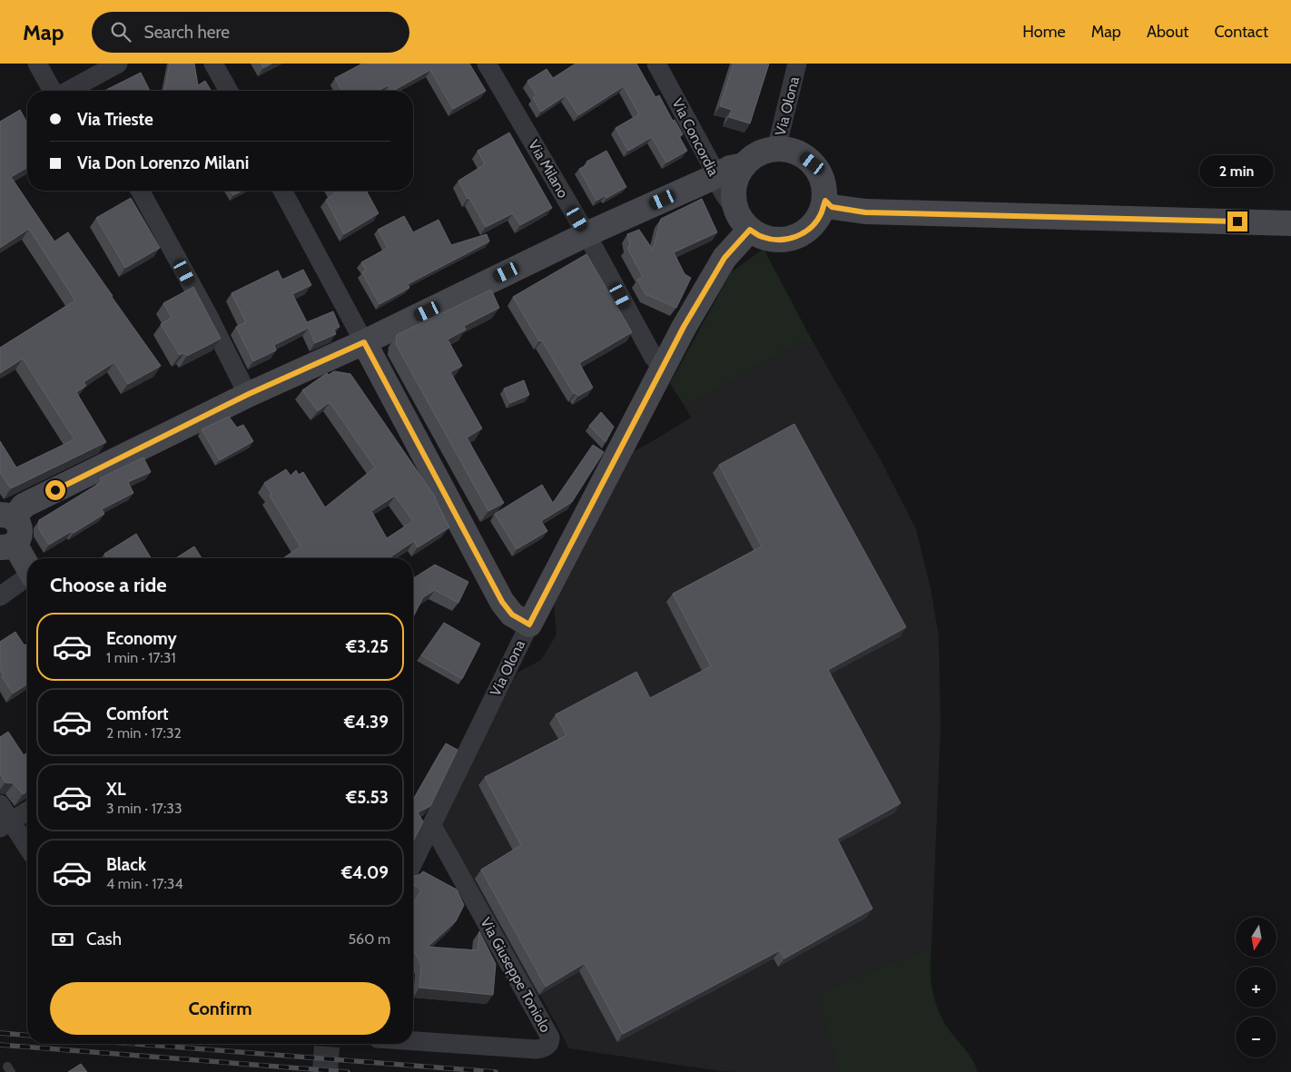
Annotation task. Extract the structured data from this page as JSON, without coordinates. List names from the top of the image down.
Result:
{
  "streets": {
    "street": [
      "Via Olona",
      "Via Concordia",
      "Via Milano",
      "Via Giuseppe Toniolo"
    ]
  },
  "crossings": [
    ["Via Olona", "Via Concordia"],
    ["Via Olona", "Via Milano"],
    ["Via Olona", "Via Giuseppe Toniolo"]
  ],
  "north": "bottom",
  "page": {
    "header": "Map",
    "search": "Search here",
    "nav": [
      "Home",
      "Map",
      "About",
      "Contact"
    ],
    "banner": ["Via Trieste", "Via Don Lorenzo Milani"],
    "bubble": "2 min",
    "heading": "Choose a ride",
    "list": [
      {
        "name": "Economy",
        "note": "1 min · 17:31",
        "value": "€3.25"
      },
      {
        "name": "Comfort",
        "note": "2 min · 17:32",
        "value": "€4.39"
      },
      {
        "name": "XL",
        "note": "3 min · 17:33",
        "value": "€5.53"
      },
      {
        "name": "Black",
        "note": "4 min · 17:34",
        "value": "€4.09"
      }
    ],
    "pay": ["Cash", "560 m"],
    "map_buttons": ["+", "−"],
    "buttons": "Confirm"
  }
}
